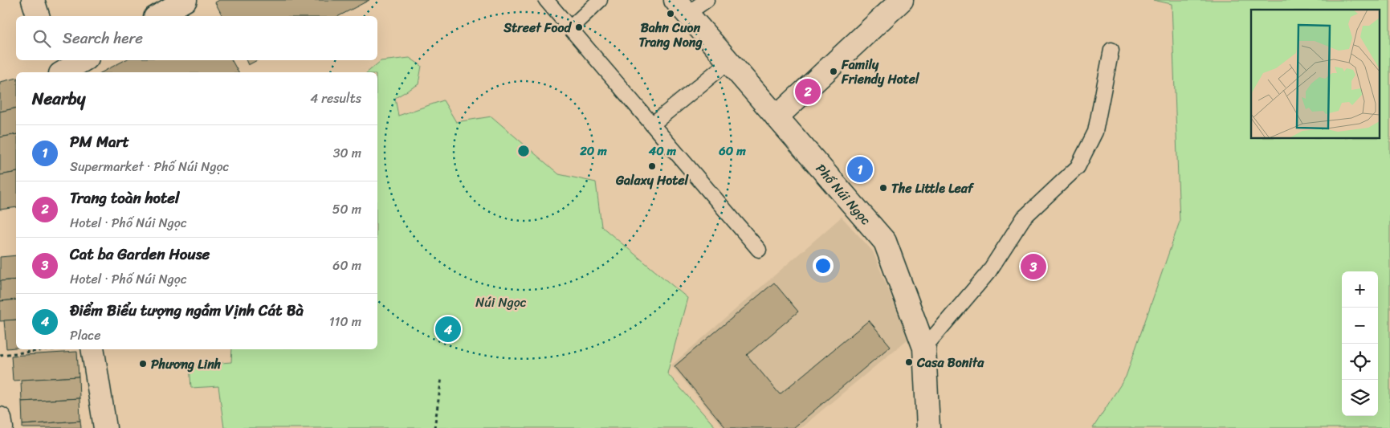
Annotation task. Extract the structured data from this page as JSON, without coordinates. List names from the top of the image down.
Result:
{
  "streets": {
    "street": ["Phố Núi Ngọc"]
  },
  "parks": ["Núi Ngọc"],
  "places": [
    "Bahn Cuon Trang Nong",
    "Street Food",
    "Family Friendy Hotel",
    "Galaxy Hotel",
    "The Little Leaf",
    "Casa Bonita",
    "Phương Linh"
  ],
  "page": {
    "search": "Search here",
    "heading": ["Nearby", "4 results"],
    "pins": [
      "2",
      "1",
      "3",
      "4"
    ],
    "list": [
      {
        "mark": "1",
        "name": "PM Mart",
        "note": "Supermarket · Phố Núi Ngọc",
        "value": "30 m"
      },
      {
        "mark": "2",
        "name": "Trang toàn hotel",
        "note": "Hotel · Phố Núi Ngọc",
        "value": "50 m"
      },
      {
        "mark": "3",
        "name": "Cat ba Garden House",
        "note": "Hotel · Phố Núi Ngọc",
        "value": "60 m"
      },
      {
        "mark": "4",
        "name": "Điểm Biểu tượng ngắm Vịnh Cát Bà",
        "note": "Place",
        "value": "110 m"
      }
    ],
    "map_buttons": ["+", "−"]
  },
  "rings": ["20 m", "40 m", "60 m"]
}
